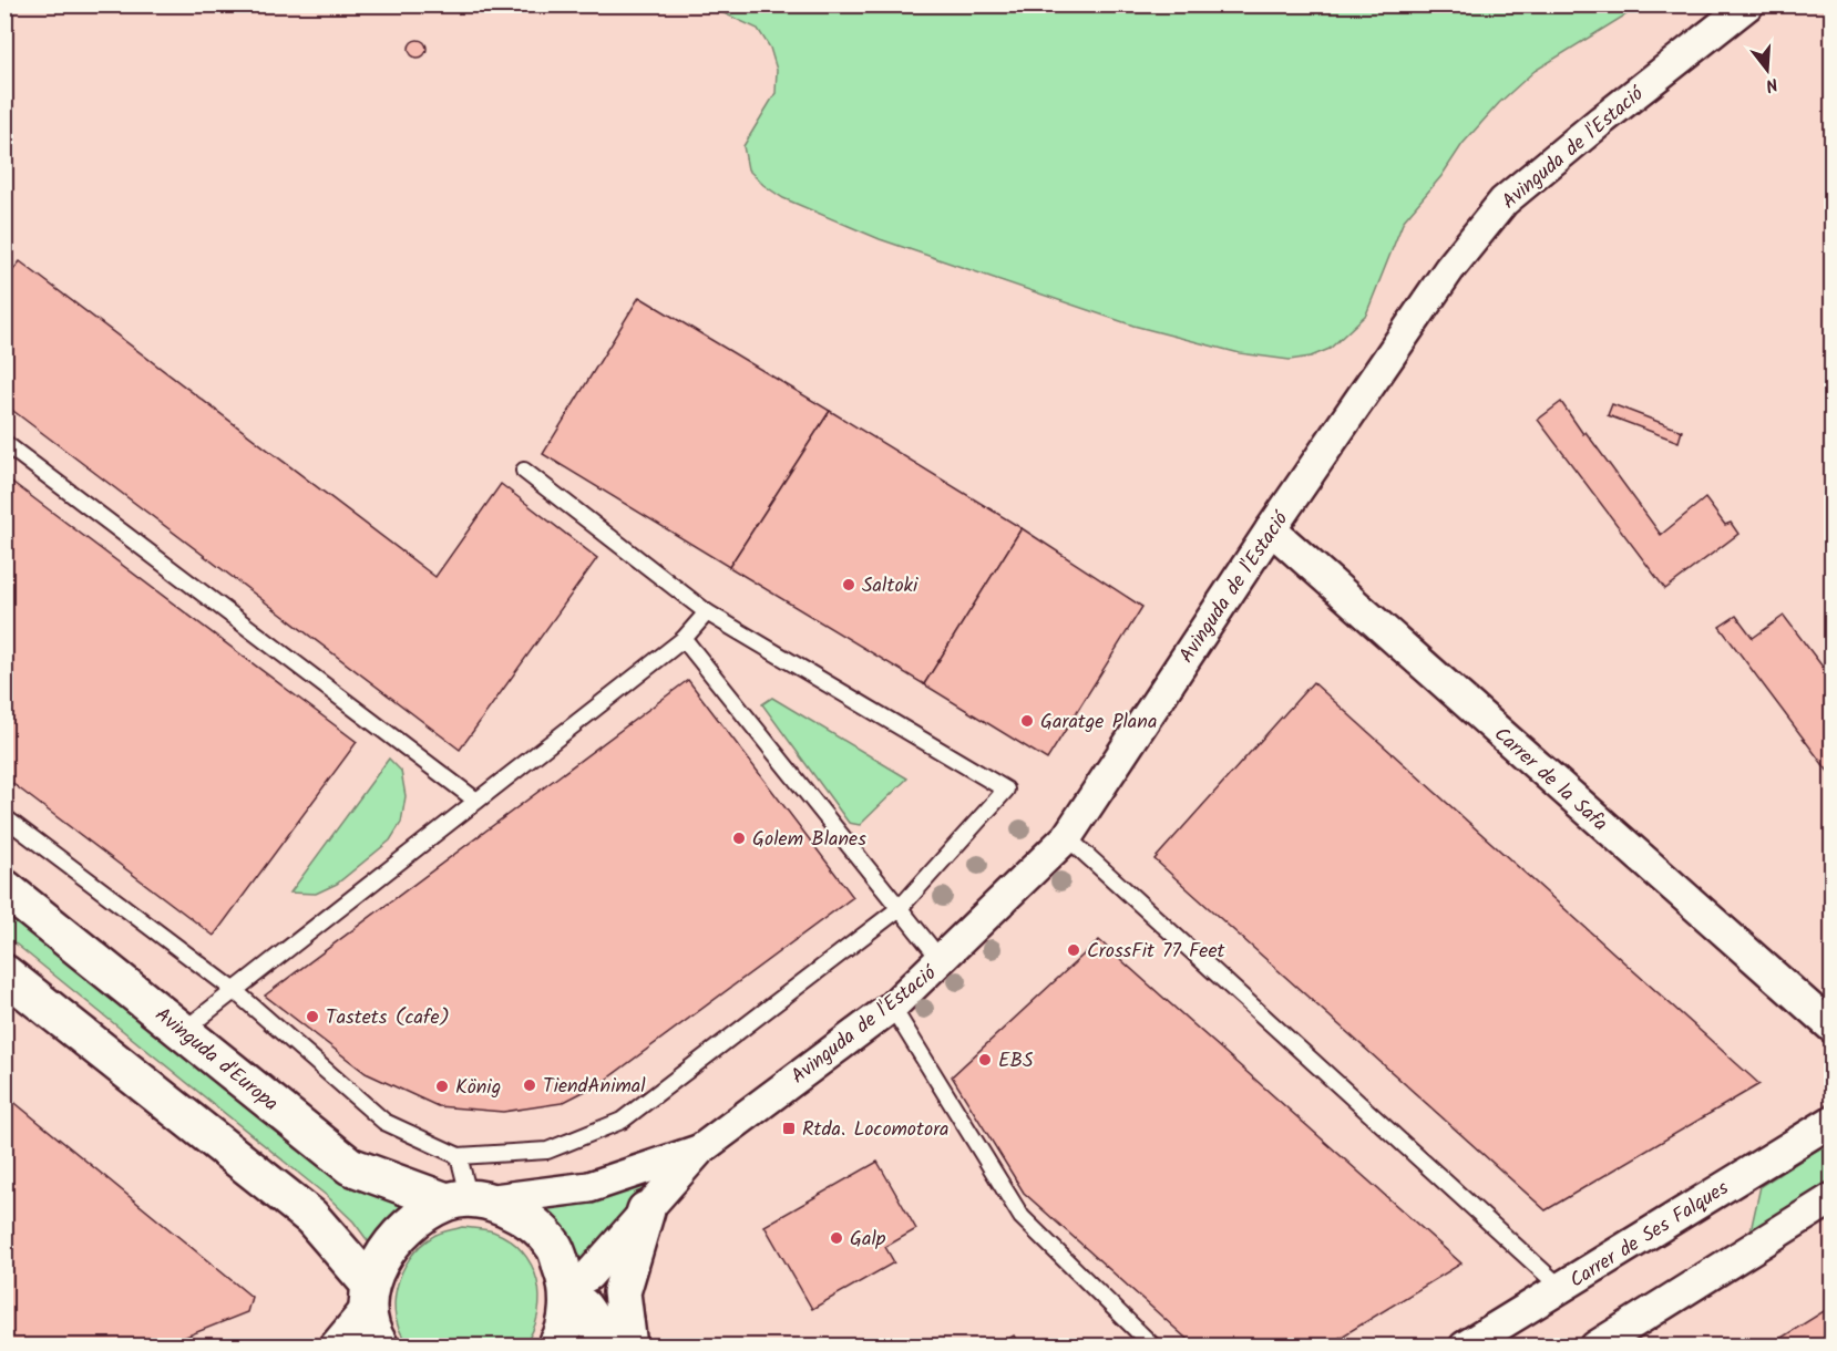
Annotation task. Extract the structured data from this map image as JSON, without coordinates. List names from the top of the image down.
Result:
{
  "streets": {
    "street": [
      "Avinguda de l'Estació",
      "Carrer de la Safa",
      "Avinguda d'Europa",
      "Carrer de Ses Falques"
    ]
  },
  "crossings": [
    ["Avinguda de l'Estació", "Carrer de la Safa"],
    ["Avinguda de l'Estació", "Avinguda d'Europa"]
  ],
  "places": {
    "other": [
      "Saltoki",
      "Garatge Plana",
      "Golem Blanes",
      "CrossFit 77 Feet",
      "Tastets (cafe)",
      "EBS",
      "TiendAnimal",
      "König",
      "Galp"
    ],
    "transit": ["Rtda. Locomotora"]
  },
  "north": "bottom"
}
